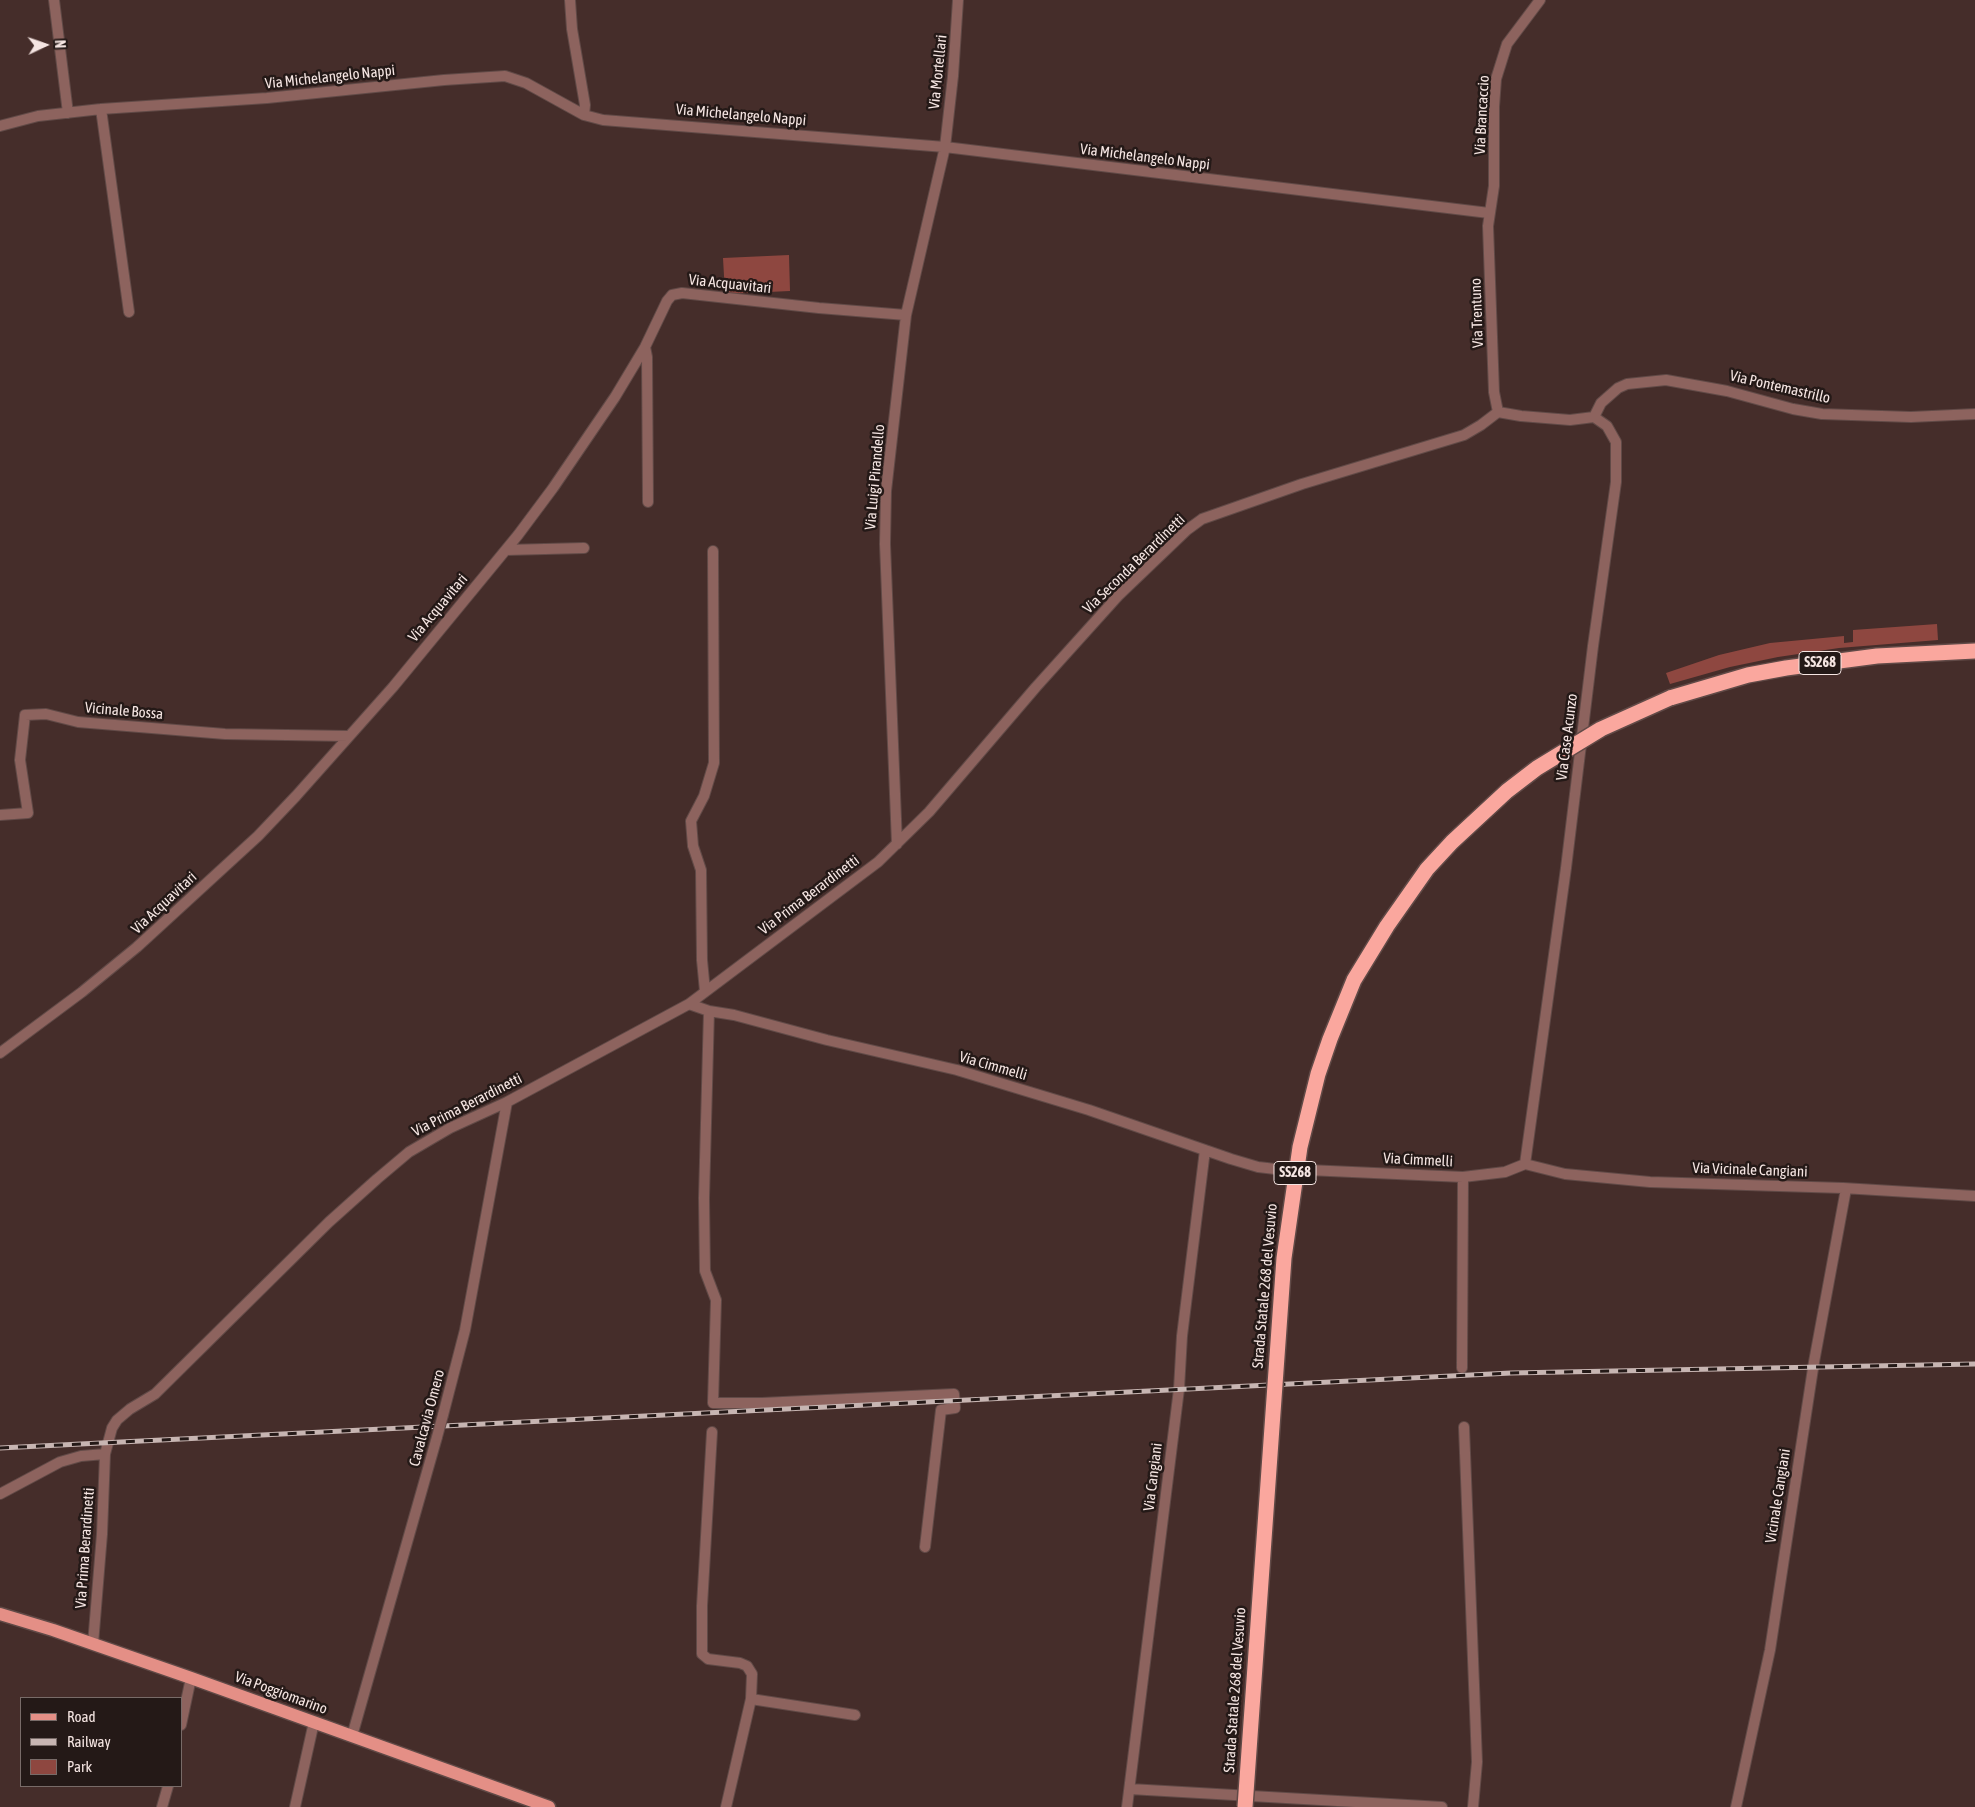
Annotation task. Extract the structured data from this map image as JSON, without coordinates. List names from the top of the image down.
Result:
{
  "streets": {
    "highway": ["SS268", "Strada Statale 268 del Vesuvio"],
    "main road": ["Via Poggiomarino"],
    "street": [
      "Via Mortellari",
      "Via Michelangelo Nappi",
      "Via Brancaccio",
      "Via Acquavitari",
      "Via Trentuno",
      "Via Pontemastrillo",
      "Via Luigi Pirandello",
      "Via Seconda Berardinetti",
      "Vicinale Bossa",
      "Via Case Acunzo",
      "Via Prima Berardinetti",
      "Via Cimmelli",
      "Via Vicinale Cangiani",
      "Cavalcavia Omero",
      "Via Cangiani",
      "Vicinale Cangiani"
    ]
  },
  "crossings": [
    ["Via Mortellari", "Via Michelangelo Nappi"],
    ["Via Mortellari", "Via Luigi Pirandello"],
    ["Via Michelangelo Nappi", "Via Brancaccio"],
    ["Via Michelangelo Nappi", "Via Trentuno"],
    ["Via Michelangelo Nappi", "Via Luigi Pirandello"],
    ["Via Brancaccio", "Via Trentuno"],
    ["Via Acquavitari", "Via Luigi Pirandello"],
    ["Via Acquavitari", "Vicinale Bossa"],
    ["Via Trentuno", "Via Seconda Berardinetti"],
    ["Via Pontemastrillo", "Via Case Acunzo"],
    ["Via Luigi Pirandello", "Via Seconda Berardinetti"],
    ["Via Luigi Pirandello", "Via Prima Berardinetti"],
    ["Via Seconda Berardinetti", "Via Prima Berardinetti"],
    ["Via Case Acunzo", "Via Cimmelli"],
    ["Via Case Acunzo", "Via Vicinale Cangiani"],
    ["Via Prima Berardinetti", "Via Cimmelli"],
    ["Via Prima Berardinetti", "Cavalcavia Omero"],
    ["Via Prima Berardinetti", "Via Poggiomarino"],
    ["Via Cimmelli", "Via Vicinale Cangiani"],
    ["Via Cimmelli", "Via Cangiani"],
    ["Via Vicinale Cangiani", "Vicinale Cangiani"],
    ["Cavalcavia Omero", "Via Poggiomarino"]
  ],
  "legend": ["Road", "Railway", "Park"],
  "north": "right"
}
